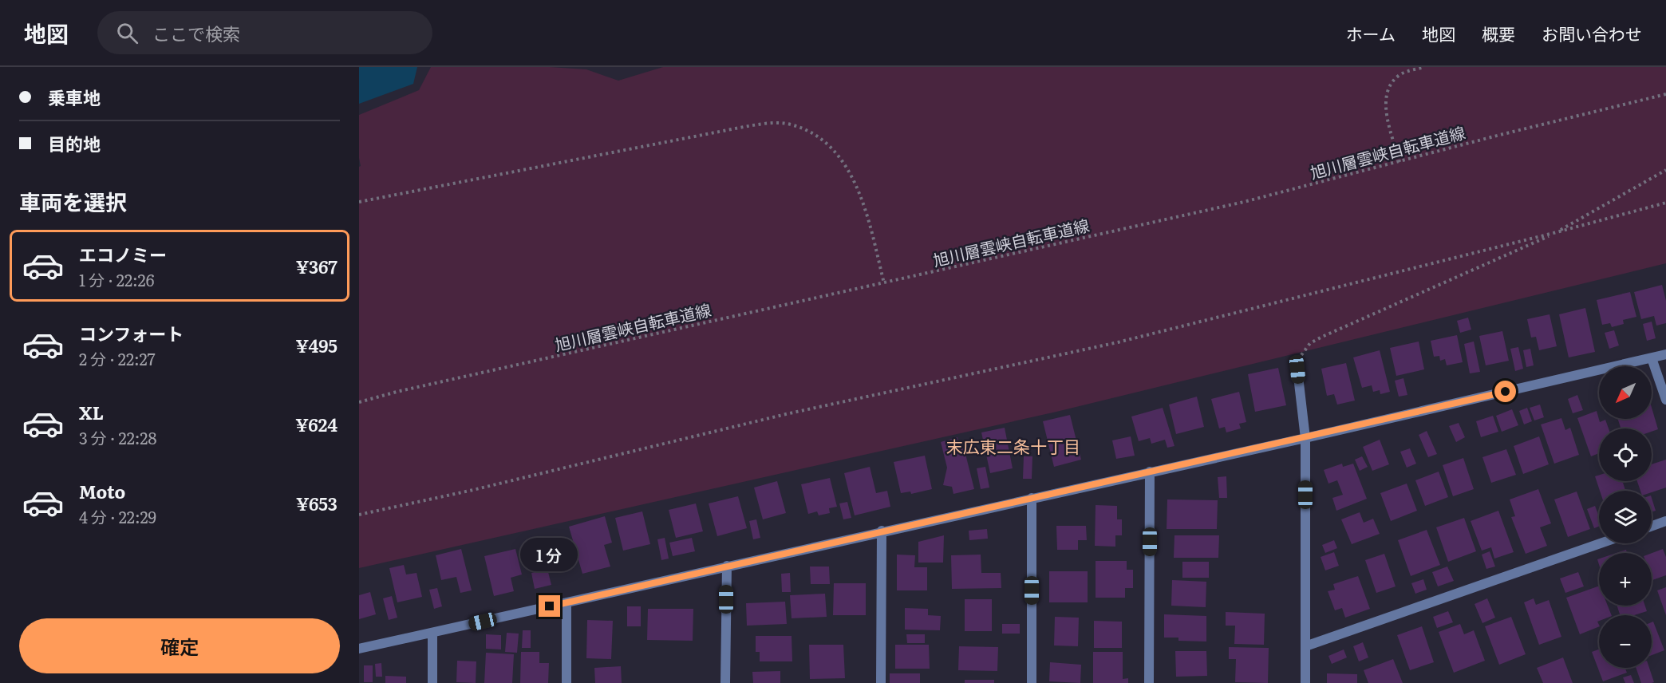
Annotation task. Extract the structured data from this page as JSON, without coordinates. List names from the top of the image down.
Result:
{
  "streets": {
    "path": ["旭川層雲峡自転車道線"]
  },
  "districts": ["末広東二条十丁目"],
  "north": "bottom left",
  "page": {
    "header": "地図",
    "search": "ここで検索",
    "nav": [
      "ホーム",
      "地図",
      "概要",
      "お問い合わせ"
    ],
    "banner": ["乗車地", "目的地"],
    "heading": "車両を選択",
    "list": [
      {
        "name": "エコノミー",
        "note": "1 分 · 22:26",
        "value": "¥367"
      },
      {
        "name": "コンフォート",
        "note": "2 分 · 22:27",
        "value": "¥495"
      },
      {
        "name": "XL",
        "note": "3 分 · 22:28",
        "value": "¥624"
      },
      {
        "name": "Moto",
        "note": "4 分 · 22:29",
        "value": "¥653"
      }
    ],
    "map_buttons": ["+", "−"],
    "bubble": "1 分",
    "buttons": "確定"
  }
}
